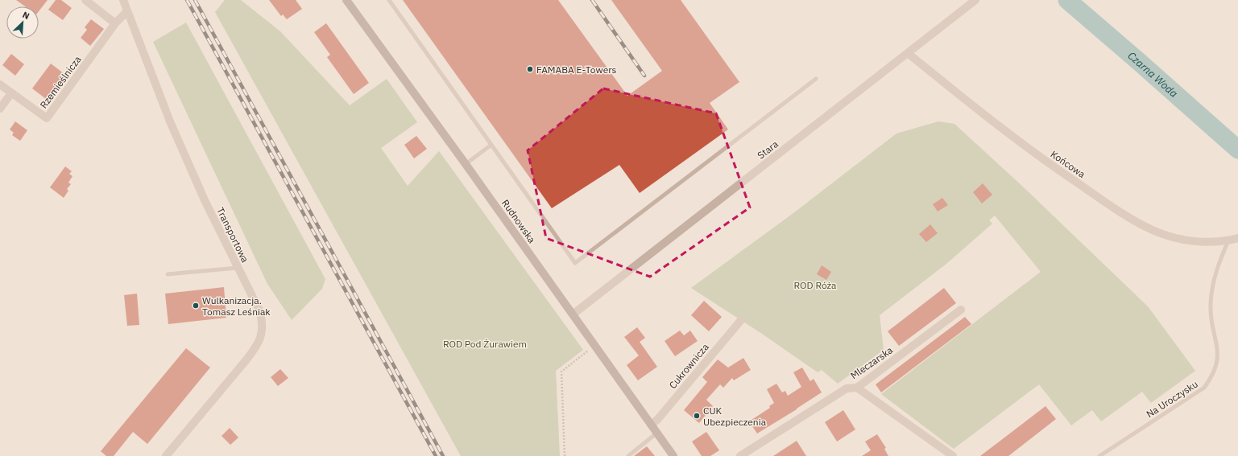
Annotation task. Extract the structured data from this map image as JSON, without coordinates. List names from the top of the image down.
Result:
{
  "streets": {
    "main road": ["Rudnowska"],
    "street": [
      "Rzemieślnicza",
      "Stara",
      "Końcowa",
      "Transportowa",
      "Mleczarska",
      "Cukrownicza"
    ],
    "lane": ["Na Uroczysku"]
  },
  "crossings": [
    ["Stara", "Końcowa"],
    ["Stara", "Rudnowska"],
    ["Końcowa", "Na Uroczysku"],
    ["Rudnowska", "Cukrownicza"]
  ],
  "water": ["Czarna Woda"],
  "parks": ["ROD Róża", "ROD Pod Żurawiem"],
  "places": ["FAMABA E-Towers", "Wulkanizacja. Tomasz Leśniak", "CUK Ubezpieczenia"],
  "north": "top right"
}
